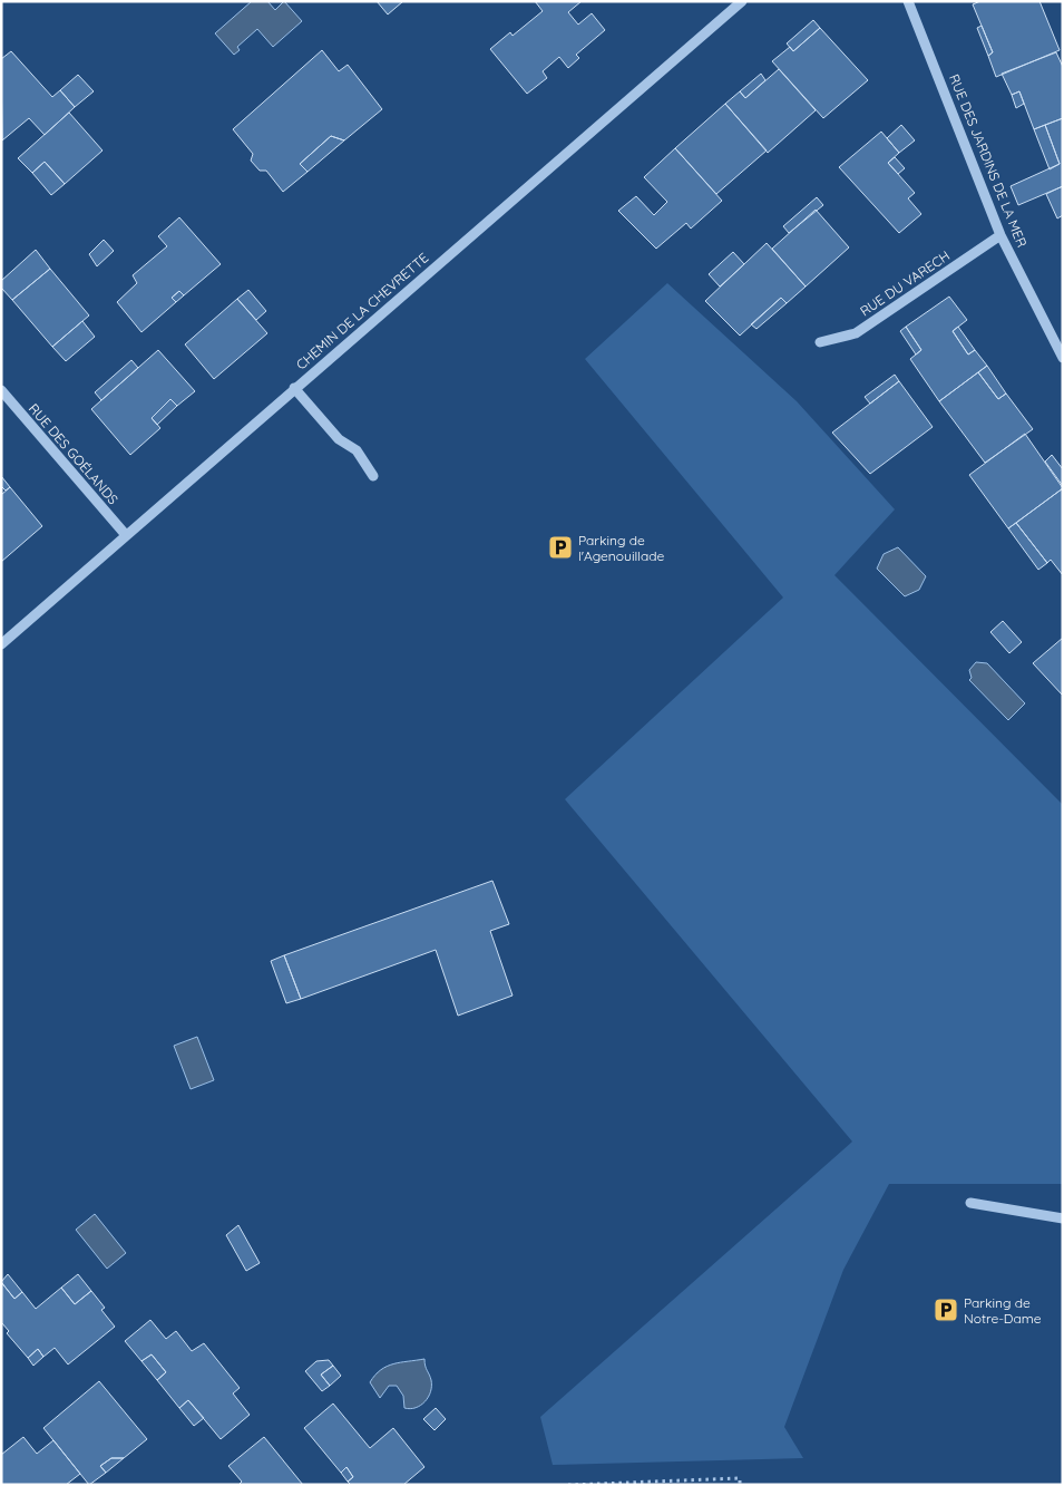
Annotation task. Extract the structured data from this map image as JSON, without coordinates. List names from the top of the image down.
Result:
{
  "streets": {
    "street": [
      "RUE DES JARDINS DE LA MER",
      "RUE DU VARECH",
      "CHEMIN DE LA CHEVRETTE",
      "RUE DES GOÉLANDS"
    ]
  },
  "crossings": [
    ["RUE DES JARDINS DE LA MER", "RUE DU VARECH"],
    ["CHEMIN DE LA CHEVRETTE", "RUE DES GOÉLANDS"]
  ],
  "places": {
    "parking": ["Parking de l'Agenouillade", "Parking de Notre-Dame"]
  }
}
